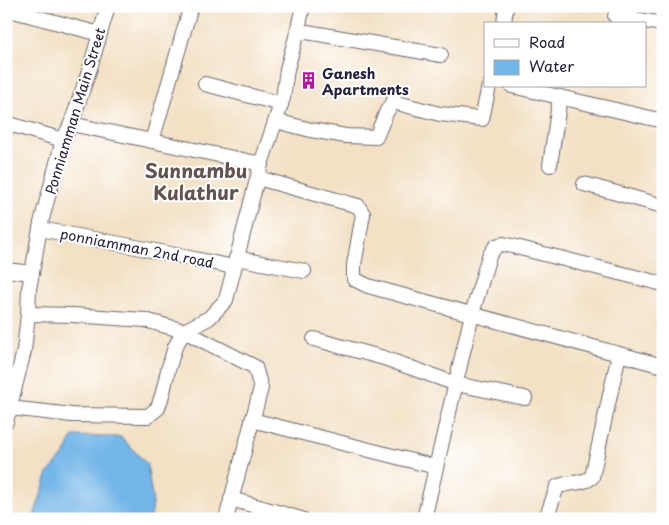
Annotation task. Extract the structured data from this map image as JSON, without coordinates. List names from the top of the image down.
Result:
{
  "streets": {
    "street": ["Ponniamman Main Street", "ponniamman 2nd road"]
  },
  "crossings": [
    ["Ponniamman Main Street", "ponniamman 2nd road"]
  ],
  "districts": ["Sunnambu Kulathur"],
  "places": {
    "building": ["Ganesh Apartments"]
  },
  "legend": ["Road", "Water"]
}
